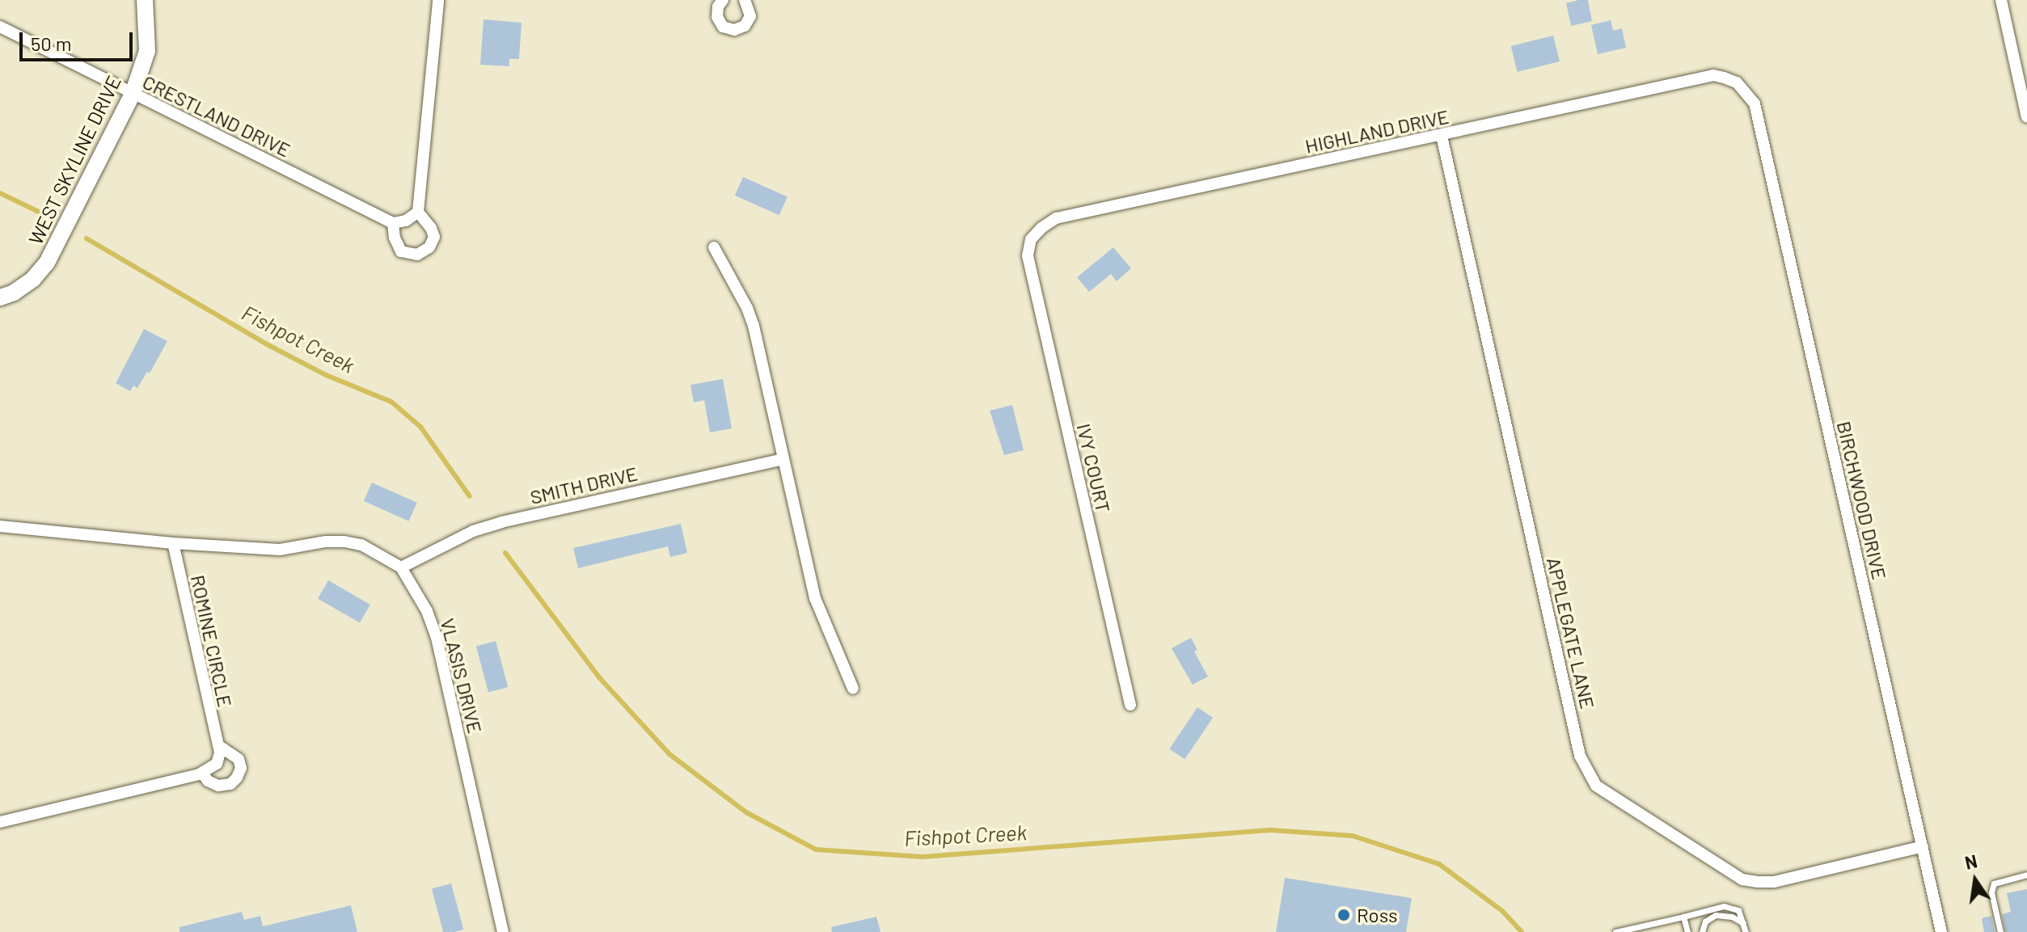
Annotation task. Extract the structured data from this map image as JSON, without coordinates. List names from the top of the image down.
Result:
{
  "streets": {
    "street": [
      "CRESTLAND DRIVE",
      "HIGHLAND DRIVE",
      "WEST SKYLINE DRIVE",
      "IVY COURT",
      "SMITH DRIVE",
      "BIRCHWOOD DRIVE",
      "APPLEGATE LANE",
      "ROMINE CIRCLE",
      "VLASIS DRIVE"
    ]
  },
  "crossings": [
    ["CRESTLAND DRIVE", "WEST SKYLINE DRIVE"],
    ["HIGHLAND DRIVE", "IVY COURT"],
    ["HIGHLAND DRIVE", "BIRCHWOOD DRIVE"],
    ["HIGHLAND DRIVE", "APPLEGATE LANE"],
    ["SMITH DRIVE", "VLASIS DRIVE"],
    ["BIRCHWOOD DRIVE", "APPLEGATE LANE"],
    ["ROMINE CIRCLE", "VLASIS DRIVE"]
  ],
  "water": ["Fishpot Creek"],
  "places": ["Ross"],
  "scale_bar": "50 m",
  "north": "top"
}
